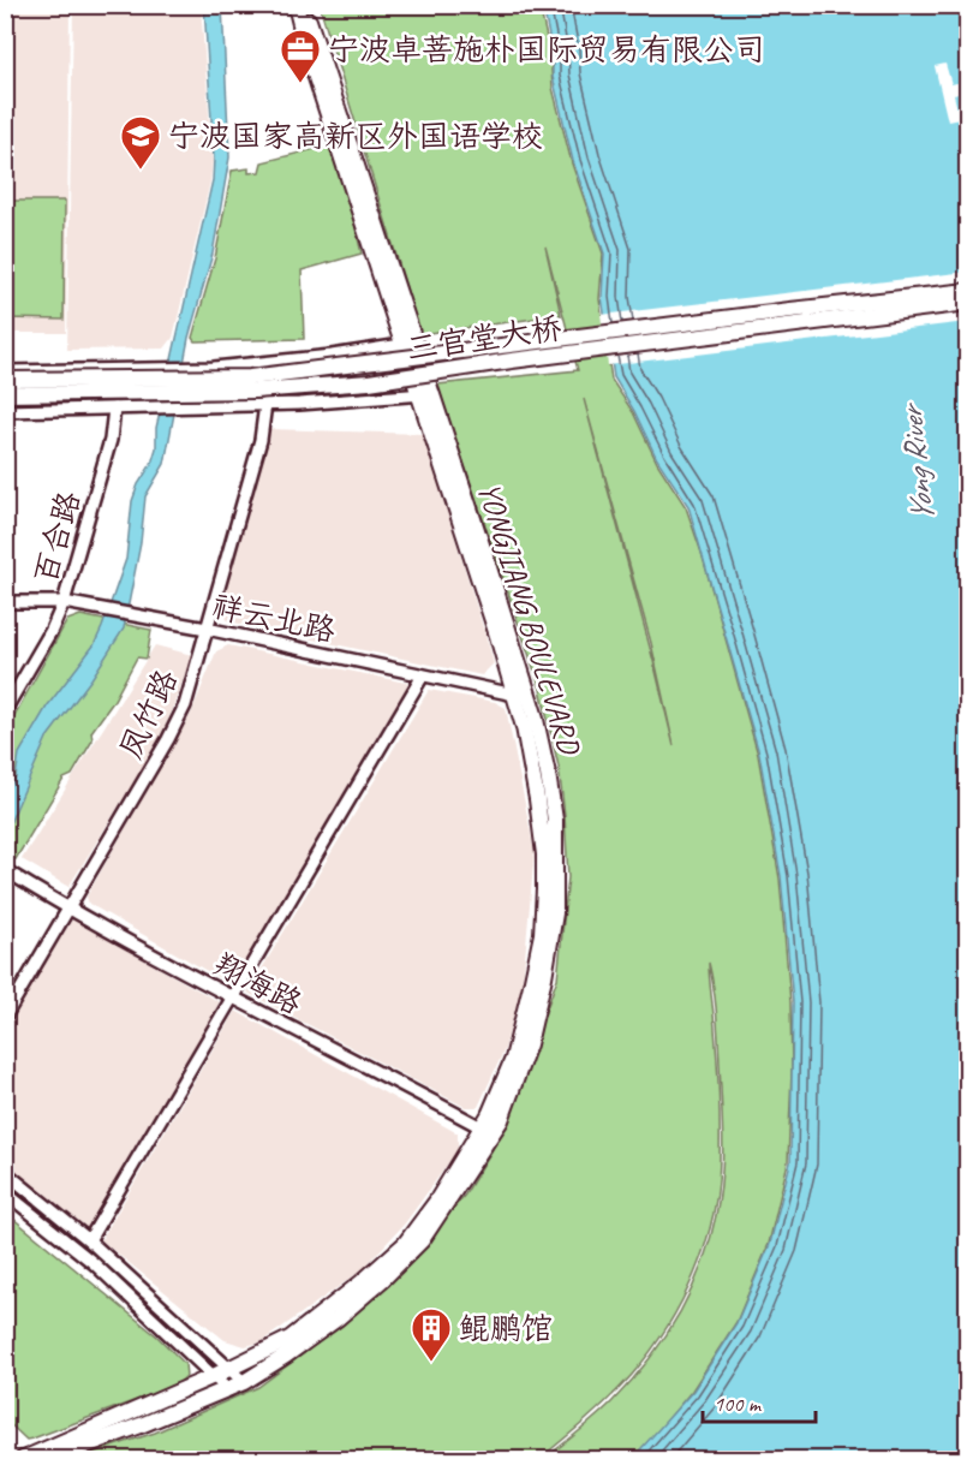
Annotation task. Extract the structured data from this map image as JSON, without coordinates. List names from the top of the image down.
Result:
{
  "streets": {
    "main road": ["三官堂大桥", "YONGJIANG BOULEVARD"],
    "street": [
      "百合路",
      "祥云北路",
      "凤竹路",
      "翔海路"
    ]
  },
  "crossings": [
    ["百合路", "祥云北路"],
    ["祥云北路", "YONGJIANG BOULEVARD"],
    ["祥云北路", "凤竹路"],
    ["YONGJIANG BOULEVARD", "翔海路"],
    ["凤竹路", "翔海路"]
  ],
  "water": ["Yong River"],
  "places": {
    "office": ["宁波卓菩施朴国际贸易有限公司"],
    "school or university": ["宁波国家高新区外国语学校"],
    "building": ["鲲鹏馆"]
  },
  "scale_bar": "100 m"
}
